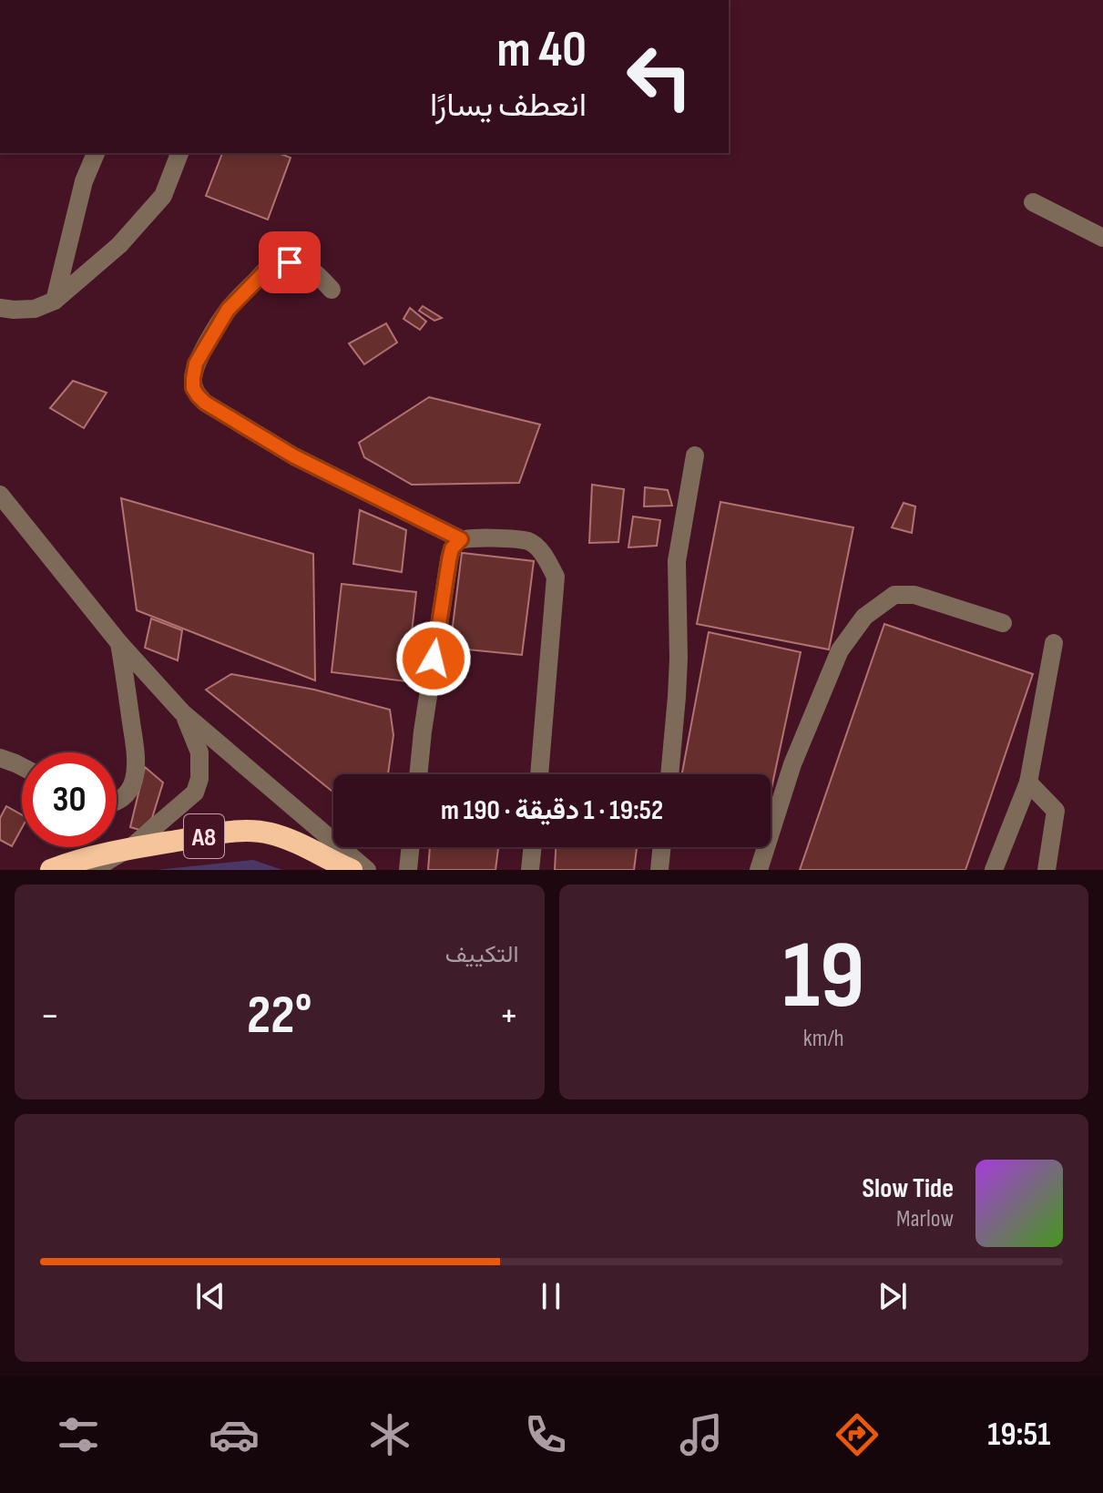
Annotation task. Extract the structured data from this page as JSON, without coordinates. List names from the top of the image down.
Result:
{
  "streets": {
    "highway": ["A8"]
  },
  "page": {
    "turn": ["40 m", "انعطف يسارًا"],
    "limit": "30",
    "trip": "19:52 · 1 دقيقة · 190 m",
    "tile": [
      ["19", "km/h"],
      "التكييف"
    ],
    "heat": ["−", "22°", "+"],
    "song": ["Slow Tide", "Marlow"],
    "tabs": "19:51"
  }
}
